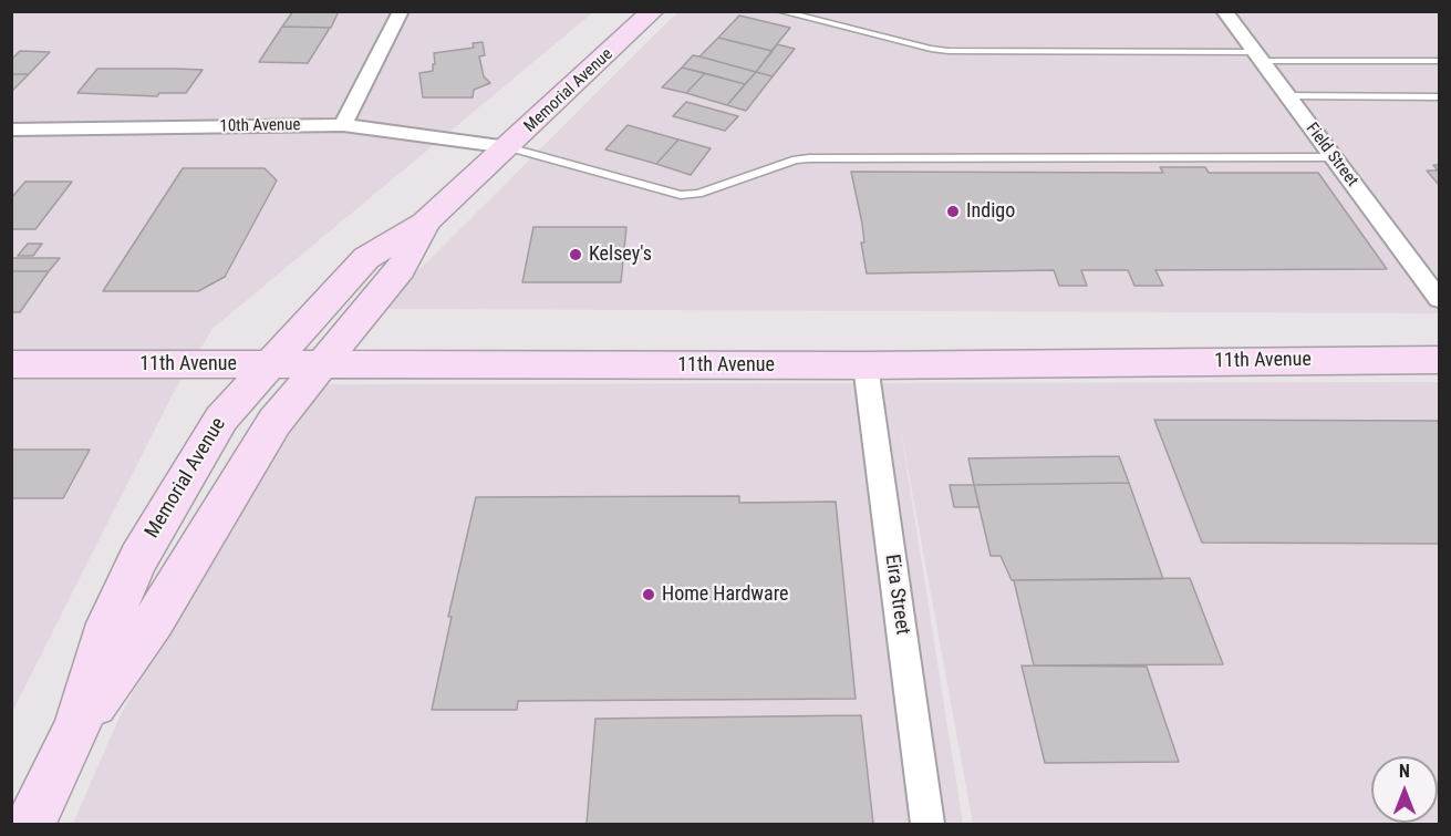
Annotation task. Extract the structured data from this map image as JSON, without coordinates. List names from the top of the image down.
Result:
{
  "streets": {
    "main road": ["Memorial Avenue", "11th Avenue"],
    "street": ["10th Avenue", "Field Street", "Eira Street"]
  },
  "crossings": [
    ["Memorial Avenue", "10th Avenue"],
    ["Memorial Avenue", "11th Avenue"],
    ["11th Avenue", "Eira Street"]
  ],
  "places": ["Indigo", "Kelsey's", "Home Hardware"],
  "north": "top"
}
